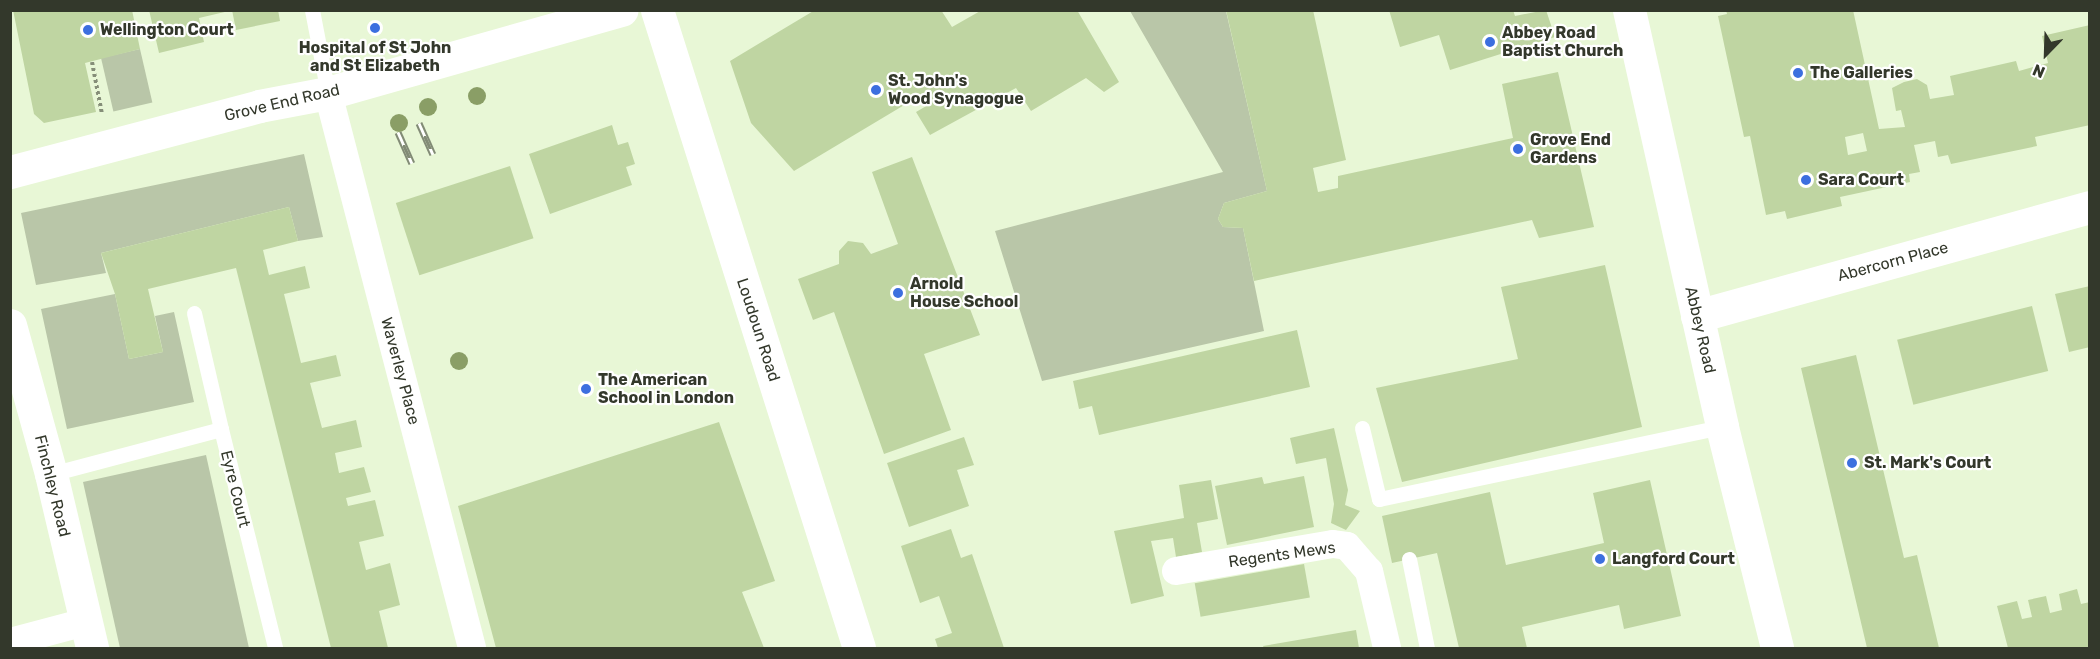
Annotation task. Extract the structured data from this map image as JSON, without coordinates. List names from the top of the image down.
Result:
{
  "streets": {
    "main road": [
      "Grove End Road",
      "Abercorn Place",
      "Loudoun Road",
      "Abbey Road",
      "Finchley Road"
    ],
    "street": ["Waverley Place", "Regents Mews"],
    "lane": ["Eyre Court"]
  },
  "crossings": [
    ["Grove End Road", "Waverley Place"],
    ["Abercorn Place", "Abbey Road"],
    ["Finchley Road", "Eyre Court"]
  ],
  "places": [
    "Hospital of St John and St Elizabeth",
    "Wellington Court",
    "Abbey Road Baptist Church",
    "The Galleries",
    "St. John's Wood Synagogue",
    "Grove End Gardens",
    "Sara Court",
    "Arnold House School",
    "The American School in London",
    "St. Mark's Court",
    "Langford Court"
  ],
  "north": "bottom left"
}
